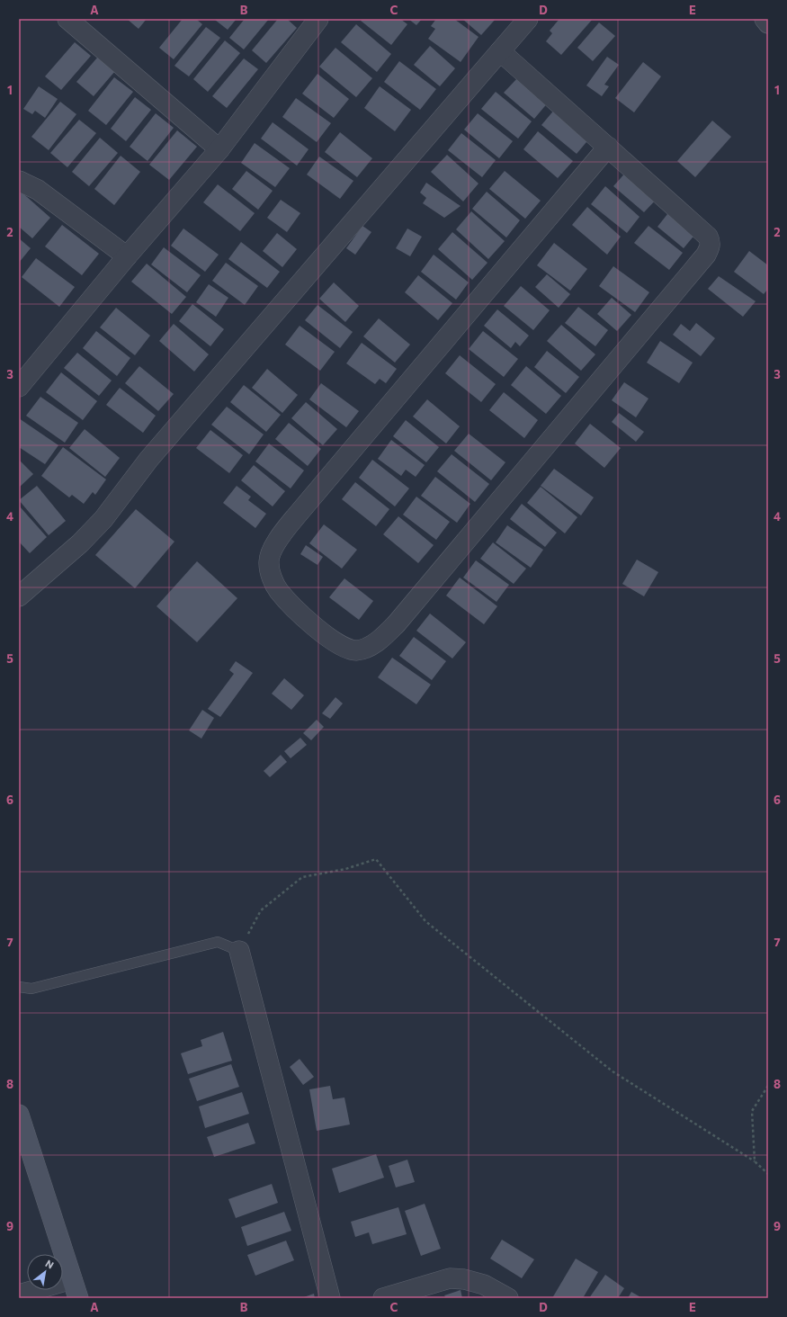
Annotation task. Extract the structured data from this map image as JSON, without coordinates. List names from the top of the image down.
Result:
{
  "north": "top right",
  "grid": {
    "columns": [
      "A",
      "B",
      "C",
      "D",
      "E"
    ],
    "rows": [
      "1",
      "2",
      "3",
      "4",
      "5",
      "6",
      "7",
      "8",
      "9"
    ]
  }
}
